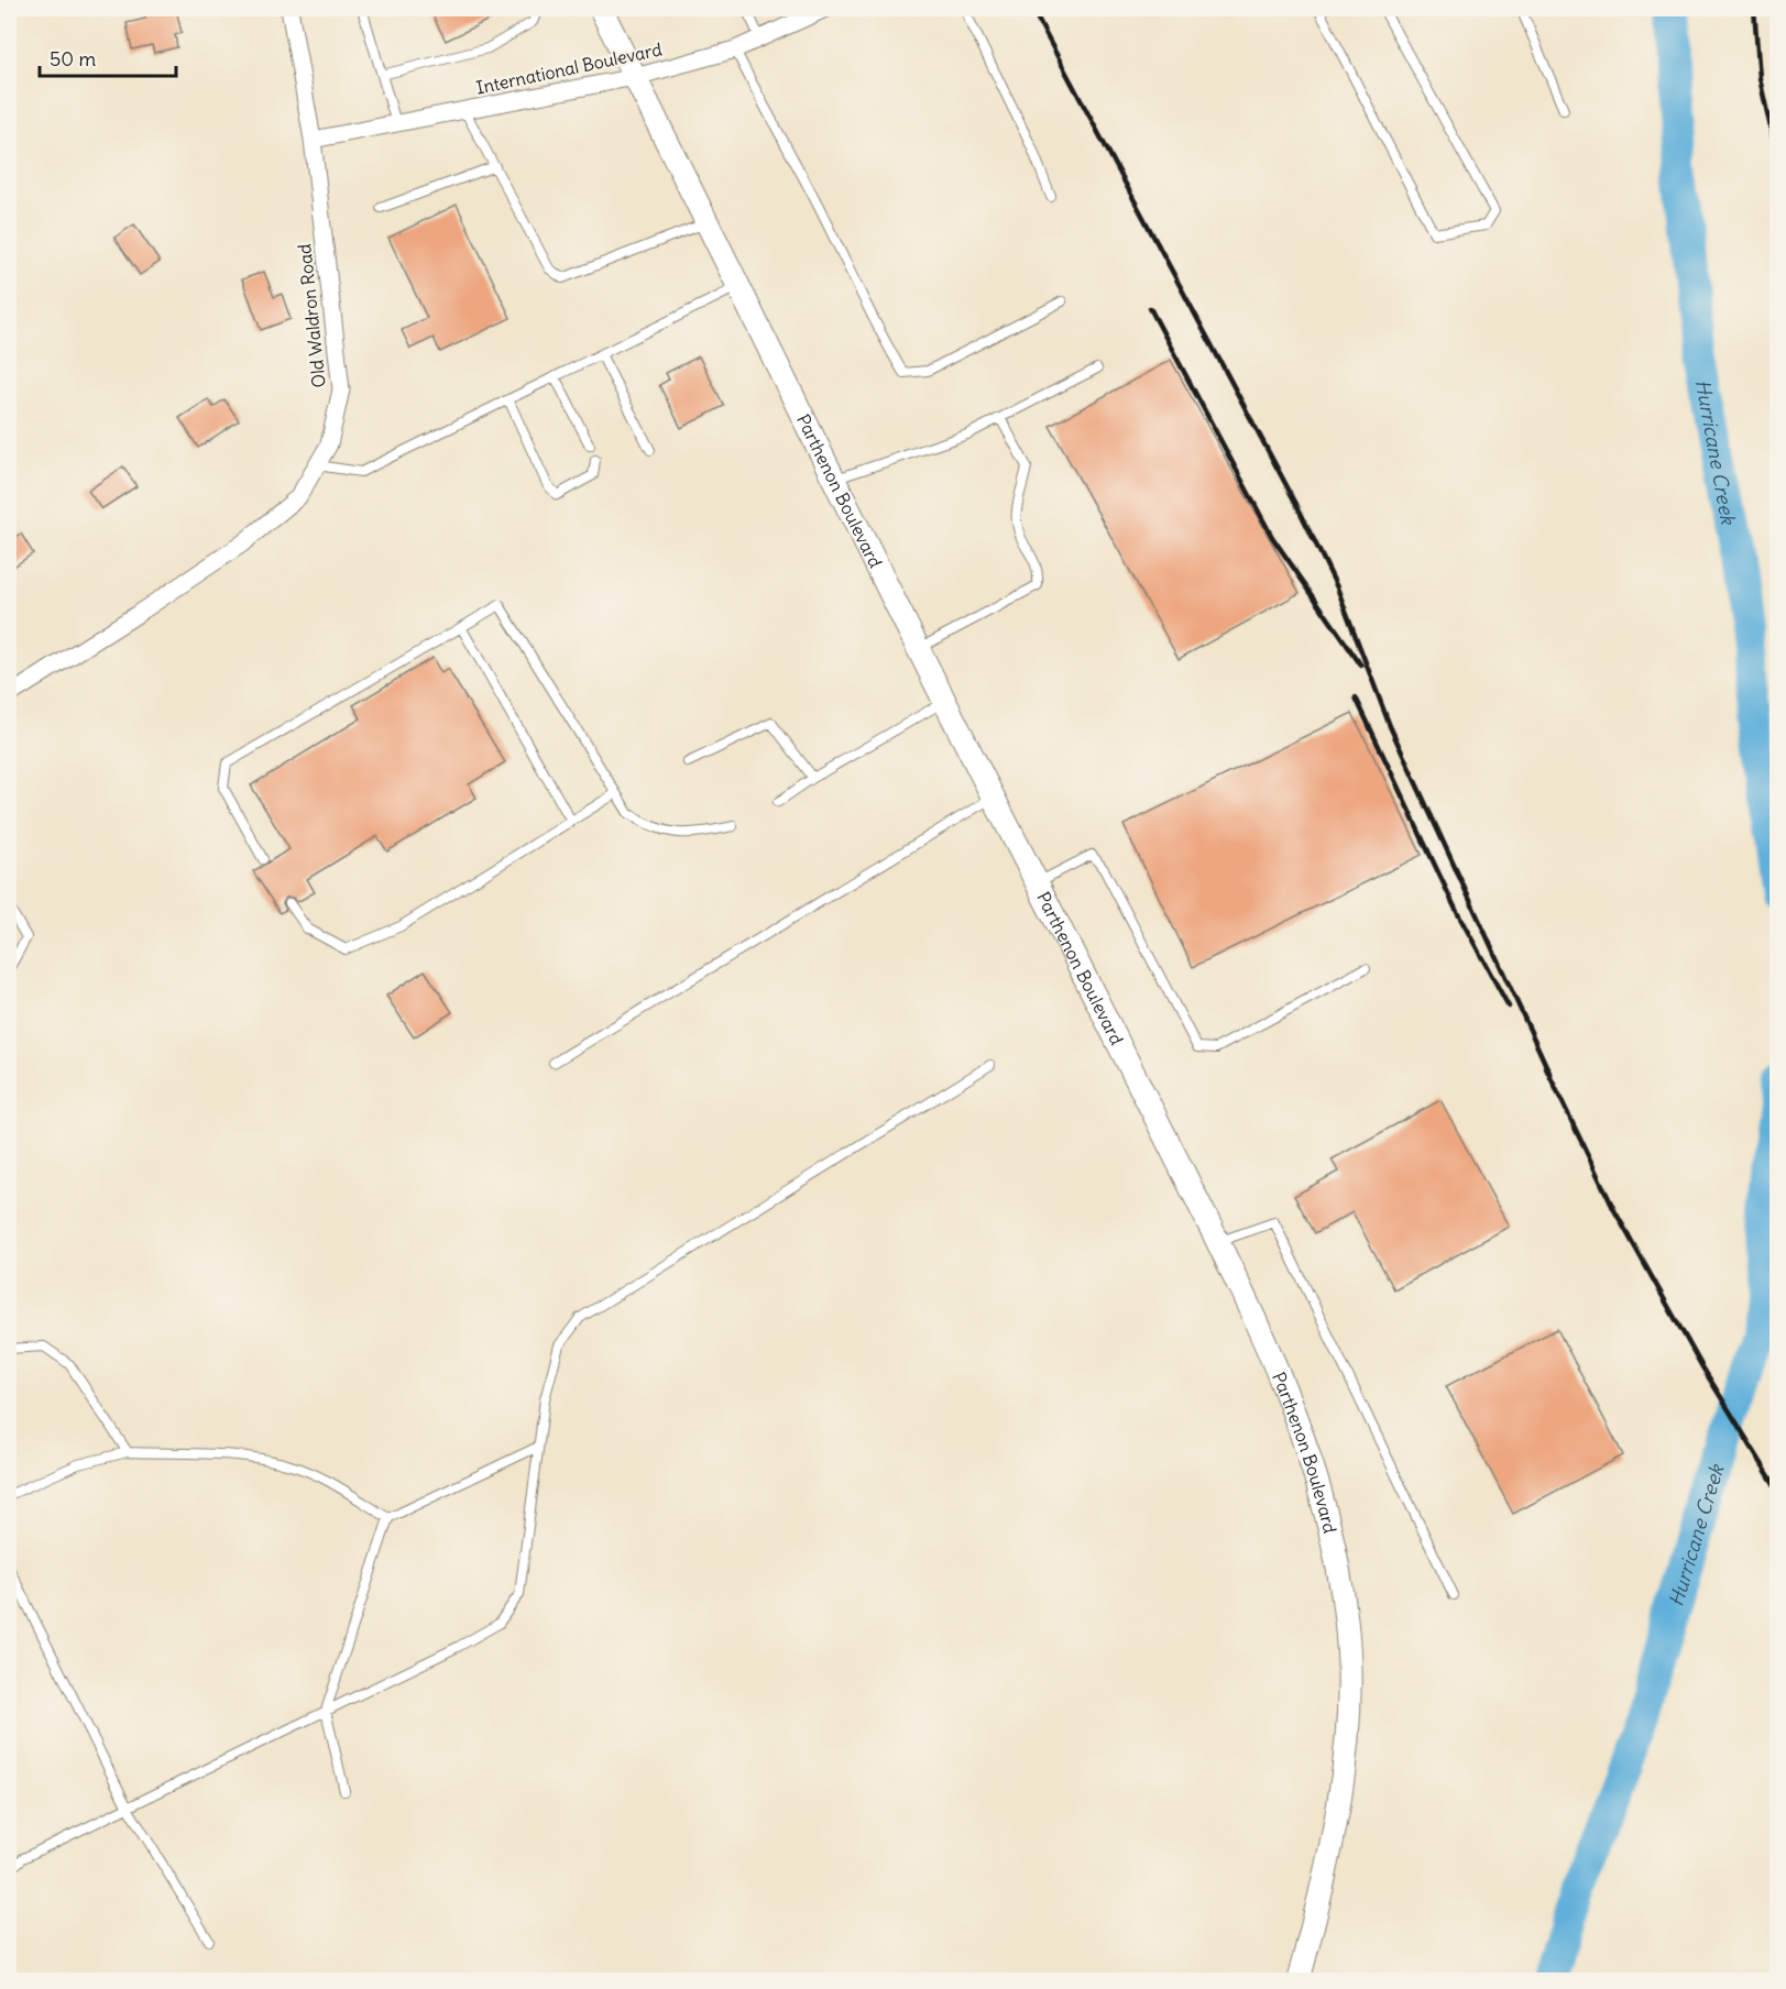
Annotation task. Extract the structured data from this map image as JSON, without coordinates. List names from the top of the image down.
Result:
{
  "streets": {
    "main road": ["Parthenon Boulevard"],
    "street": ["International Boulevard", "Old Waldron Road"]
  },
  "crossings": [
    ["International Boulevard", "Old Waldron Road"],
    ["International Boulevard", "Parthenon Boulevard"]
  ],
  "water": ["Hurricane Creek"],
  "scale_bar": "50 m"
}
